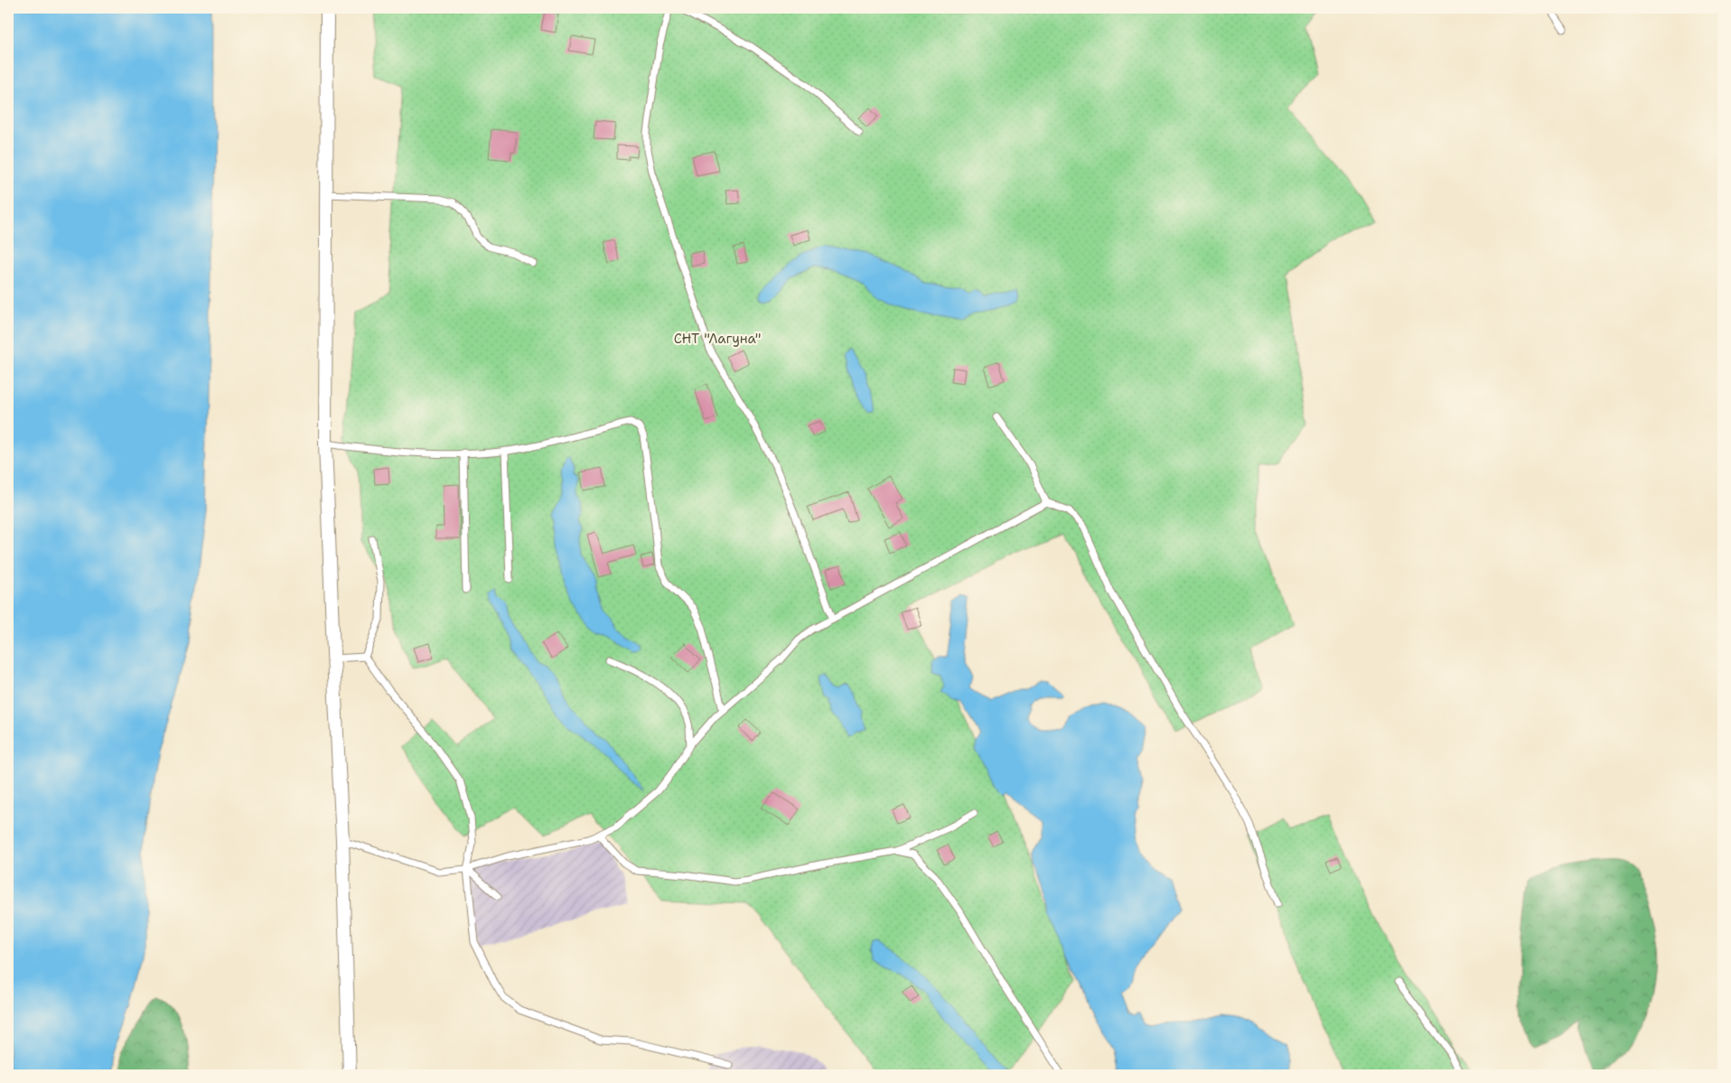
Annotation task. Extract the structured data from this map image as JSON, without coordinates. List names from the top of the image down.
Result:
{
  "parks": ["СНТ \"Лагуна\""]
}
